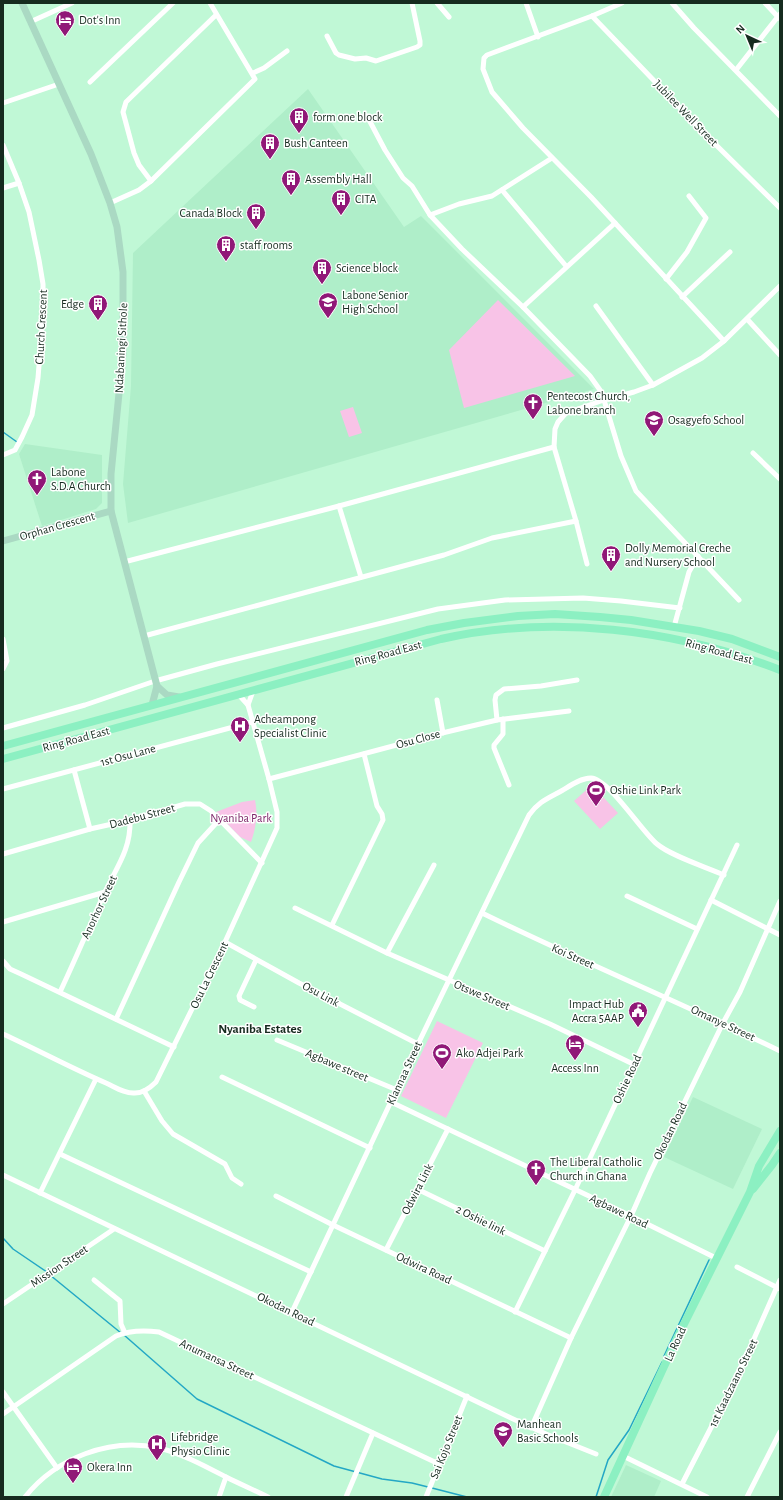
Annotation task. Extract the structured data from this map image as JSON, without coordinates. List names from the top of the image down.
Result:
{
  "streets": {
    "main road": ["Ring Road East", "La Road"],
    "street": [
      "Jubilee Well Street",
      "Church Crescent",
      "Ndabaningi Sithole",
      "Orphan Crescent",
      "Osu Close",
      "1st Osu Lane",
      "Dadebu Street",
      "Anorhor Street",
      "Koi Street",
      "Osu La Crescent",
      "Osu Link",
      "Otswe Street",
      "Omanye Street",
      "Agbawe street",
      "Klannaa Street",
      "Oshie Road",
      "Okodan Road",
      "Odwira Link",
      "Agbawe Road",
      "2 Oshie link",
      "Mission Street",
      "Odwira Road",
      "Anumansa Street",
      "1st Kaadzaano Street",
      "Sai Kojo Street"
    ]
  },
  "crossings": [
    ["Ndabaningi Sithole", "Orphan Crescent"],
    ["Ndabaningi Sithole", "Ring Road East"],
    ["Ring Road East", "Osu La Crescent"],
    ["Osu Close", "Osu La Crescent"],
    ["1st Osu Lane", "Osu La Crescent"],
    ["Dadebu Street", "Anorhor Street"],
    ["Dadebu Street", "Osu La Crescent"],
    ["Koi Street", "Omanye Street"],
    ["Koi Street", "Klannaa Street"],
    ["Koi Street", "Oshie Road"],
    ["Osu La Crescent", "Osu Link"],
    ["Osu Link", "Klannaa Street"],
    ["Otswe Street", "Klannaa Street"],
    ["Otswe Street", "Oshie Road"],
    ["Omanye Street", "Oshie Road"],
    ["Omanye Street", "Okodan Road"],
    ["Agbawe street", "Klannaa Street"],
    ["Klannaa Street", "Oshie Road"],
    ["Klannaa Street", "Okodan Road"],
    ["Klannaa Street", "Agbawe Road"],
    ["Klannaa Street", "Odwira Road"],
    ["Oshie Road", "Agbawe Road"],
    ["Oshie Road", "2 Oshie link"],
    ["Oshie Road", "Odwira Road"],
    ["Okodan Road", "Agbawe Road"],
    ["Okodan Road", "Mission Street"],
    ["Okodan Road", "Odwira Road"],
    ["Okodan Road", "Sai Kojo Street"],
    ["Odwira Link", "Agbawe Road"],
    ["Odwira Link", "2 Oshie link"],
    ["Odwira Link", "Odwira Road"],
    ["Agbawe Road", "La Road"],
    ["Anumansa Street", "Sai Kojo Street"]
  ],
  "districts": ["Nyaniba Estates"],
  "parks": ["Nyaniba Park"],
  "places": {
    "hotel": ["Dot's Inn", "Access Inn", "Okera Inn"],
    "building": [
      "form one block",
      "Bush Canteen",
      "Assembly Hall",
      "CITA",
      "Canada Block",
      "staff rooms",
      "Science block",
      "Edge",
      "Dolly Memorial Creche and Nursery School"
    ],
    "school or university": ["Labone Senior High School", "Osagyefo School", "Manhean Basic Schools"],
    "church": ["Pentecost Church, Labone branch", "Labone S.D.A Church", "The Liberal Catholic Church in Ghana"],
    "hospital": ["Acheampong Specialist Clinic", "Lifebridge Physio Clinic"],
    "sports": ["Oshie Link Park", "Ako Adjei Park"],
    "public building": ["Impact Hub Accra 5AAP"]
  },
  "north": "top left"
}
